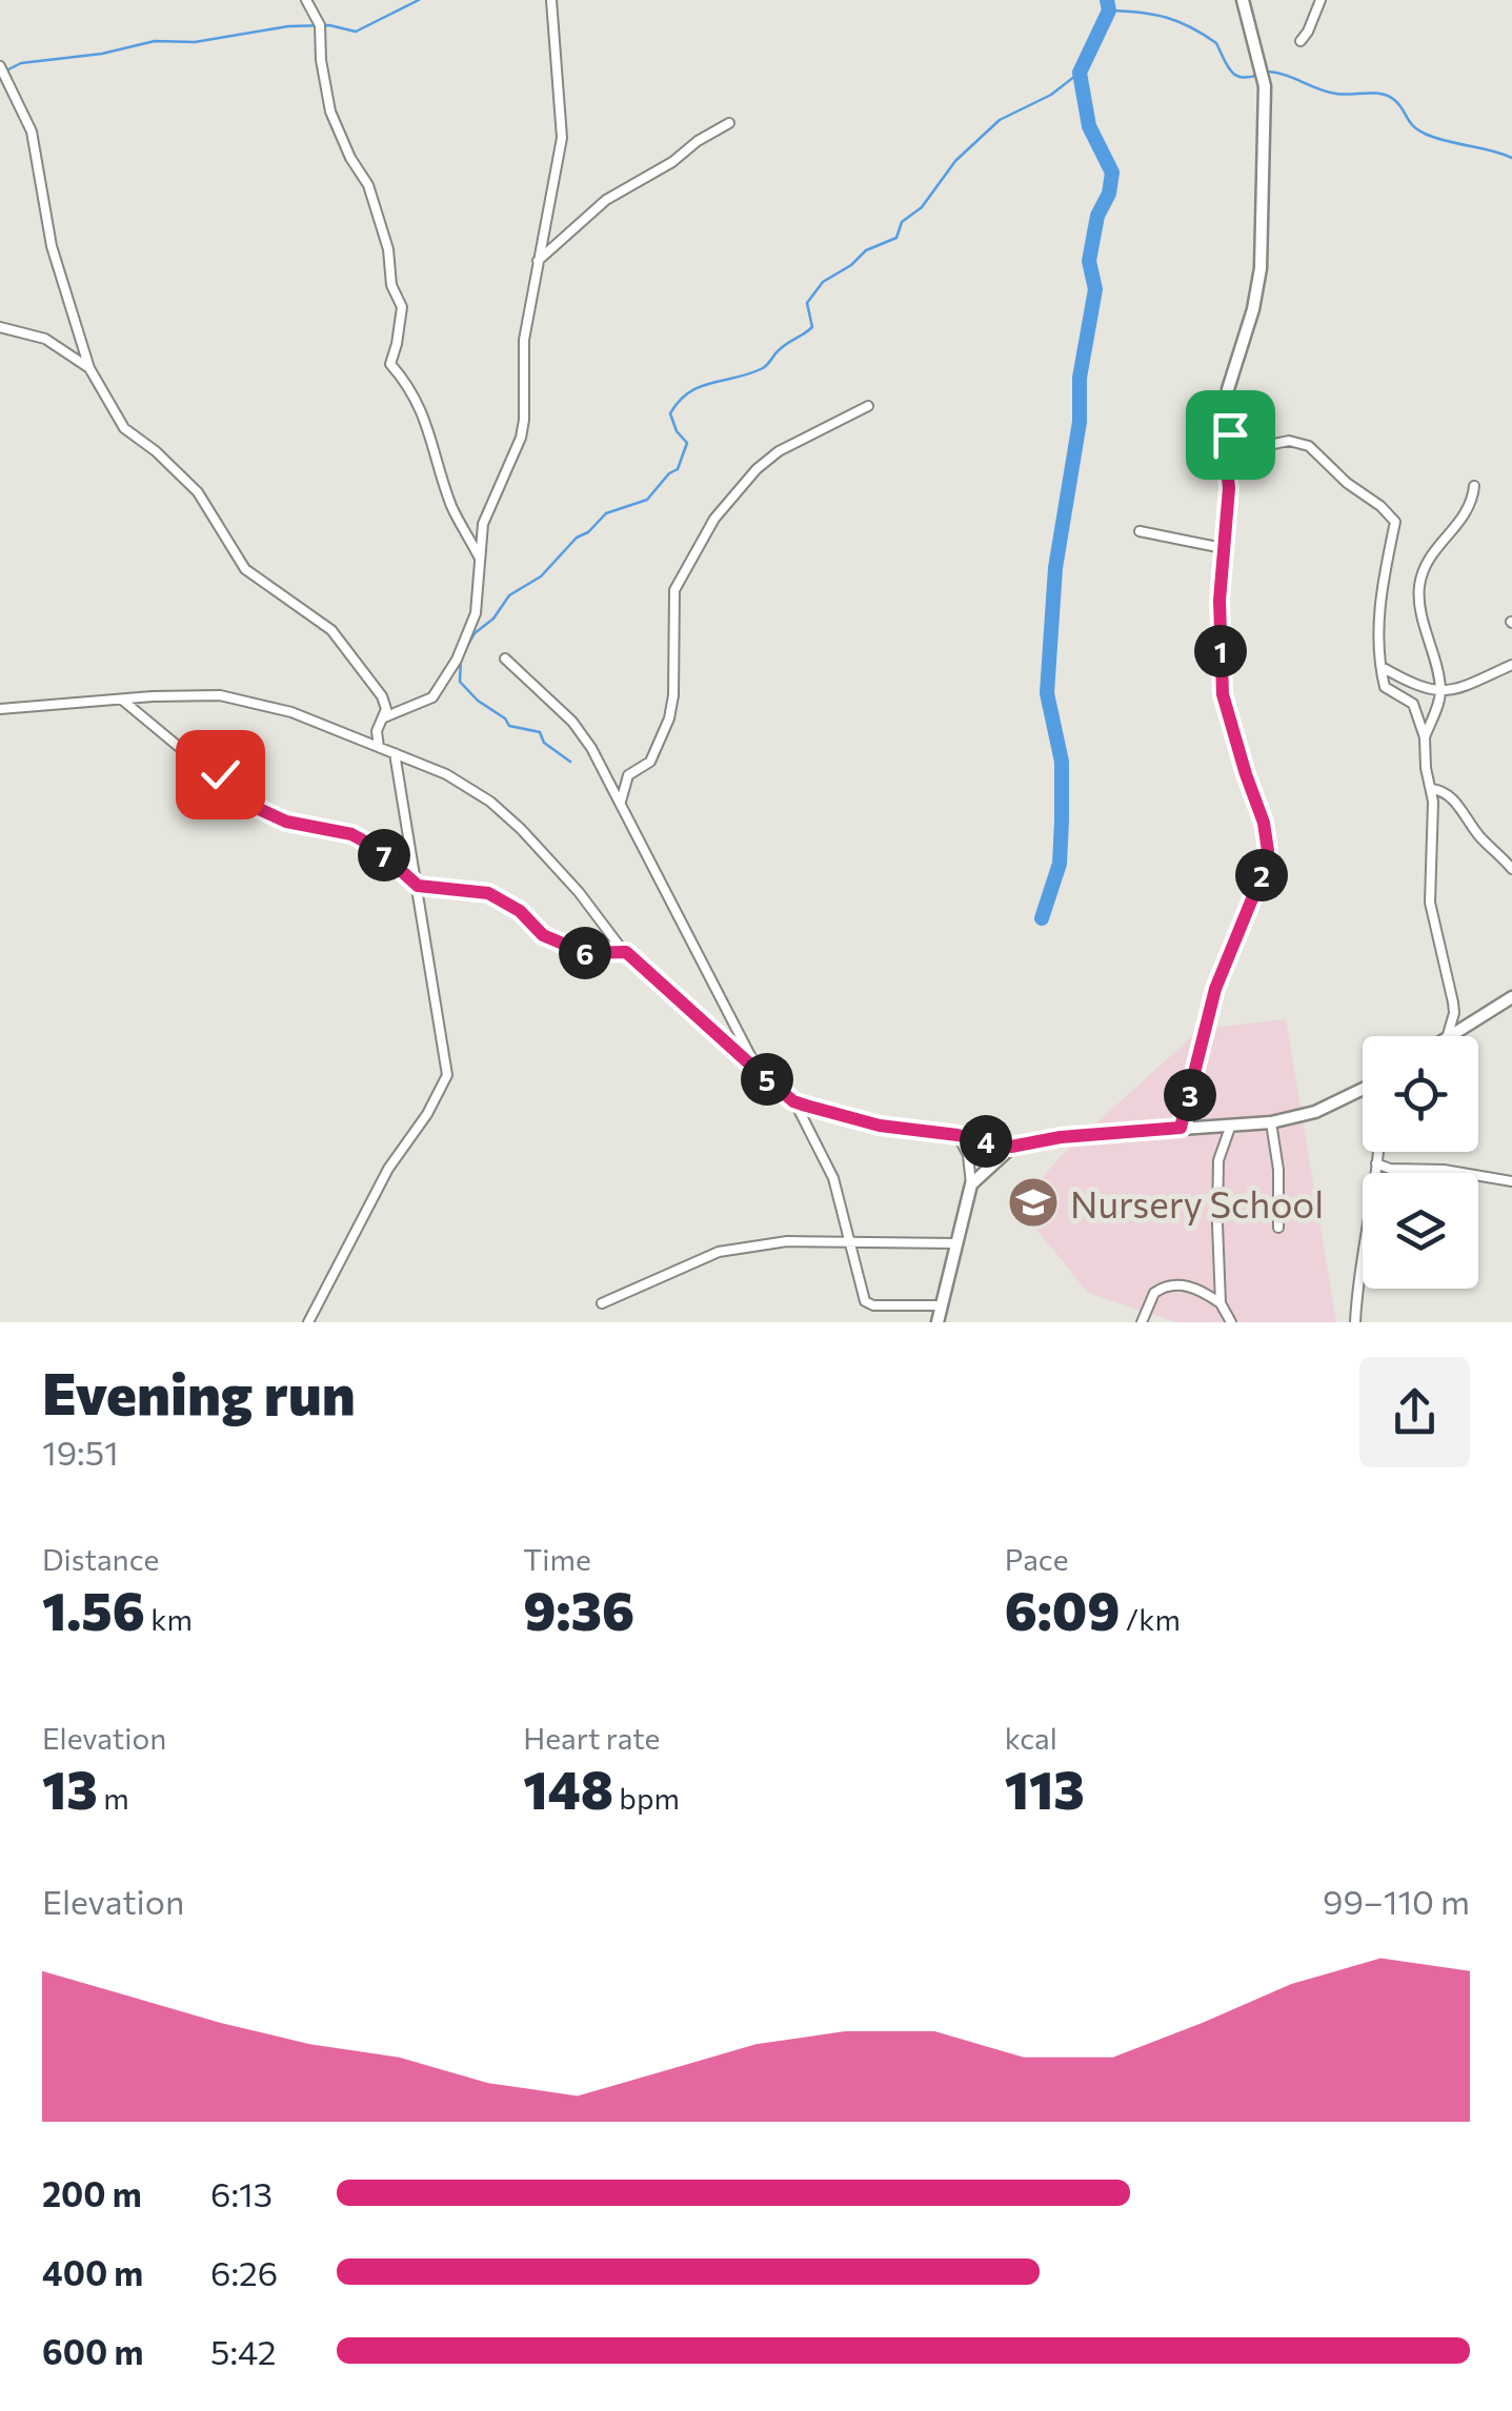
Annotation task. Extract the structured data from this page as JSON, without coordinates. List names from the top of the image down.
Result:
{
  "places": {
    "school or university": ["Nursery School"]
  },
  "page": {
    "pins": [
      "1",
      "7",
      "2",
      "6",
      "5",
      "3",
      "4"
    ],
    "heading": ["Evening run", "19:51"],
    "stats": [
      ["Distance", "1.56 km"],
      ["Time", "9:36"],
      ["Pace", "6:09 /km"],
      ["Elevation", "13 m"],
      ["Heart rate", "148 bpm"],
      ["kcal", "113"]
    ],
    "chart": ["Elevation", "99–110 m"],
    "list": [
      {
        "name": "200 m",
        "note": "6:13"
      },
      {
        "name": "400 m",
        "note": "6:26"
      },
      {
        "name": "600 m",
        "note": "5:42"
      }
    ]
  }
}
